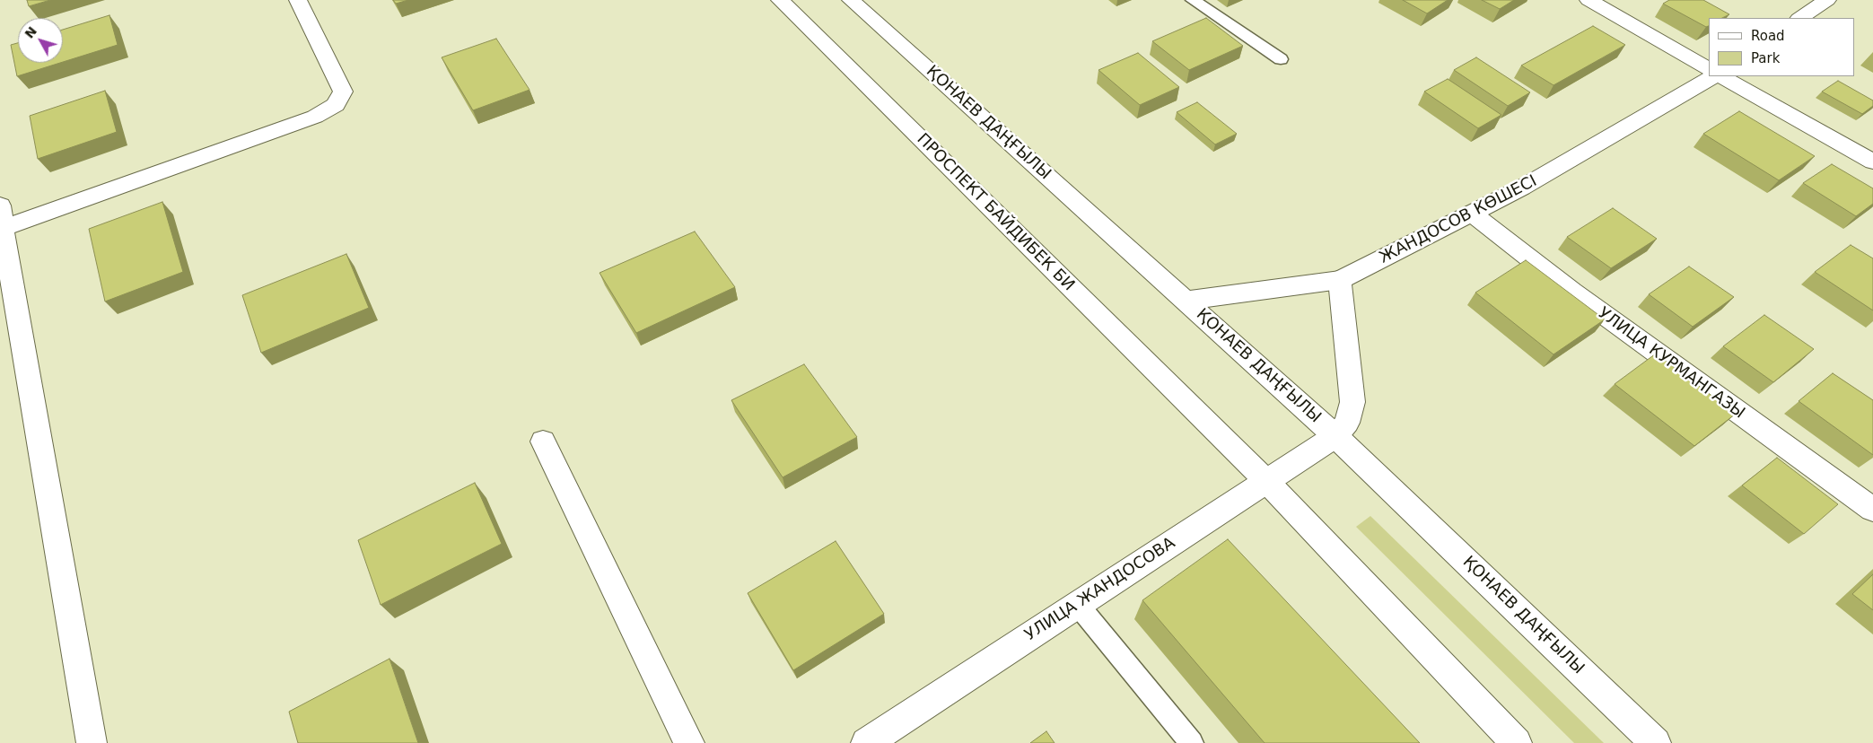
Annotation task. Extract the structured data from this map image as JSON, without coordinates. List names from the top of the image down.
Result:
{
  "streets": {
    "street": [
      "ҚОНАЕВ ДАҢҒЫЛЫ",
      "ПРОСПЕКТ БАЙДИБЕК БИ",
      "ЖАНДОСОВ КӨШЕСІ",
      "УЛИЦА КУРМАНГАЗЫ",
      "УЛИЦА ЖАНДОСОВА"
    ]
  },
  "crossings": [
    ["ҚОНАЕВ ДАҢҒЫЛЫ", "ЖАНДОСОВ КӨШЕСІ"],
    ["ҚОНАЕВ ДАҢҒЫЛЫ", "УЛИЦА ЖАНДОСОВА"],
    ["ПРОСПЕКТ БАЙДИБЕК БИ", "УЛИЦА ЖАНДОСОВА"],
    ["ЖАНДОСОВ КӨШЕСІ", "УЛИЦА КУРМАНГАЗЫ"]
  ],
  "legend": ["Road", "Park"],
  "north": "top left"
}
